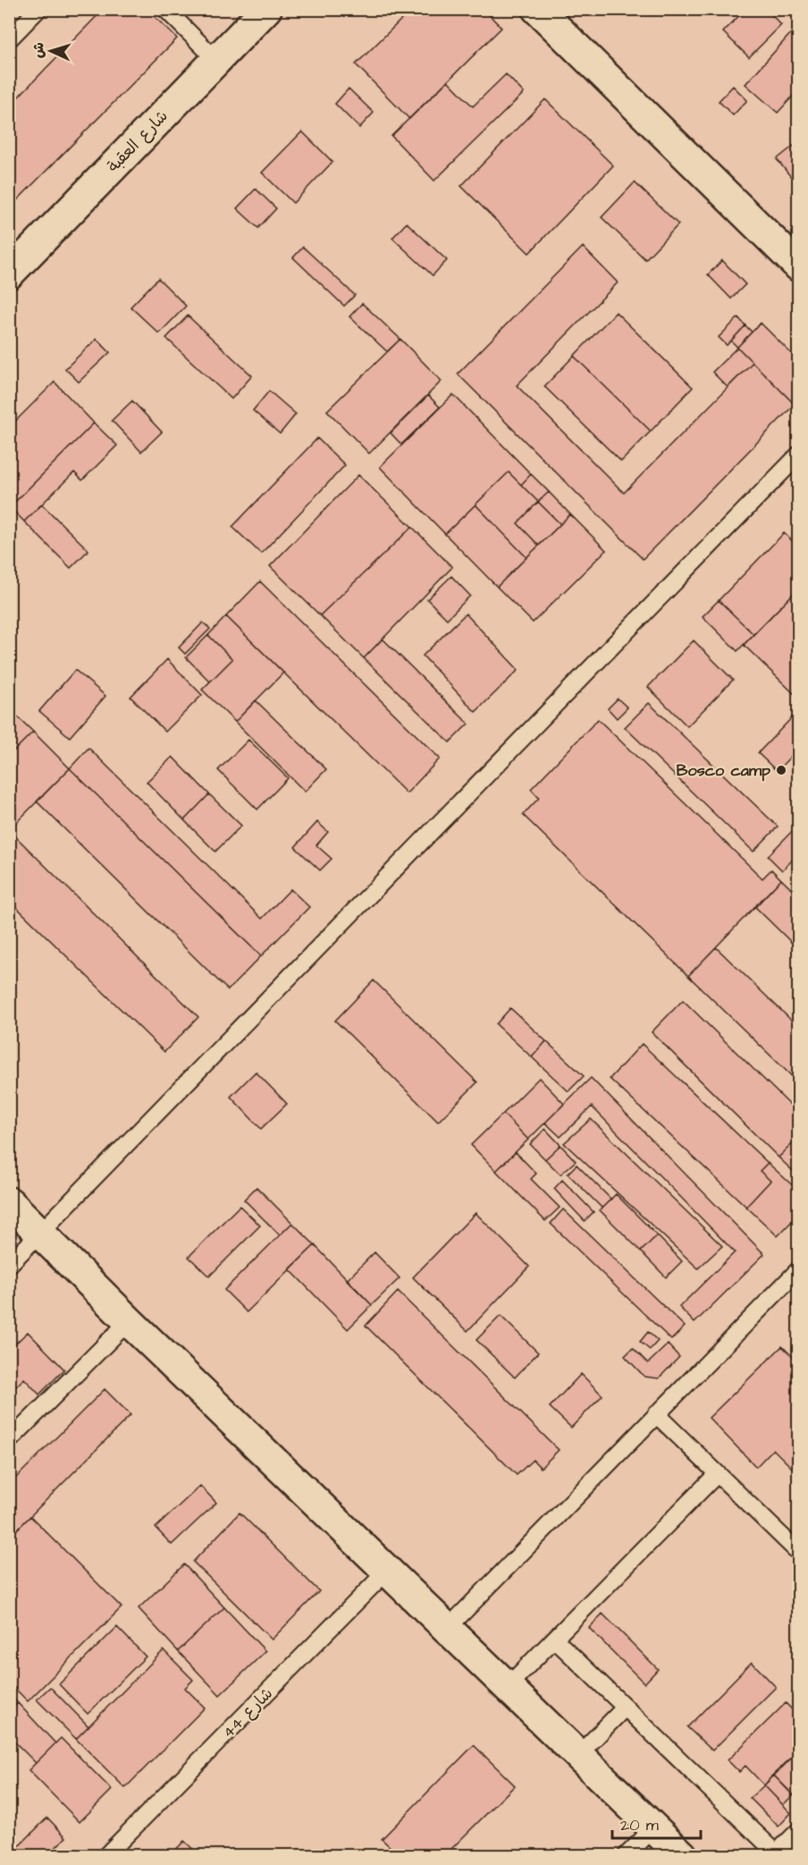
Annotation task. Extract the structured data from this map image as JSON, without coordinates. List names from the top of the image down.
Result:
{
  "streets": {
    "street": ["شارع العقبة"],
    "lane": ["شارع 44"]
  },
  "places": ["Bosco camp"],
  "scale_bar": "20 m",
  "north": "left"
}
